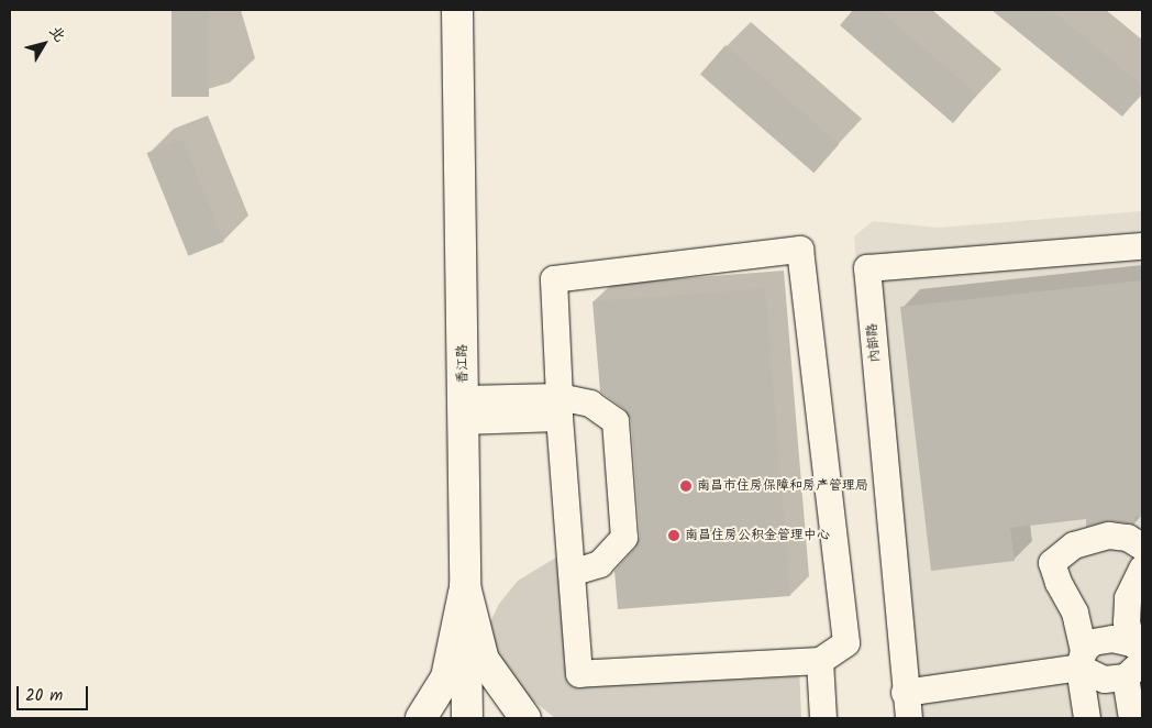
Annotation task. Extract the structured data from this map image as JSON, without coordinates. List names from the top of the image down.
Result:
{
  "streets": {
    "main road": ["香江路"],
    "street": ["内部路"]
  },
  "places": ["南昌市住房保障和房产管理局", "南昌住房公积金管理中心"],
  "scale_bar": "20 m",
  "north": "top right"
}
